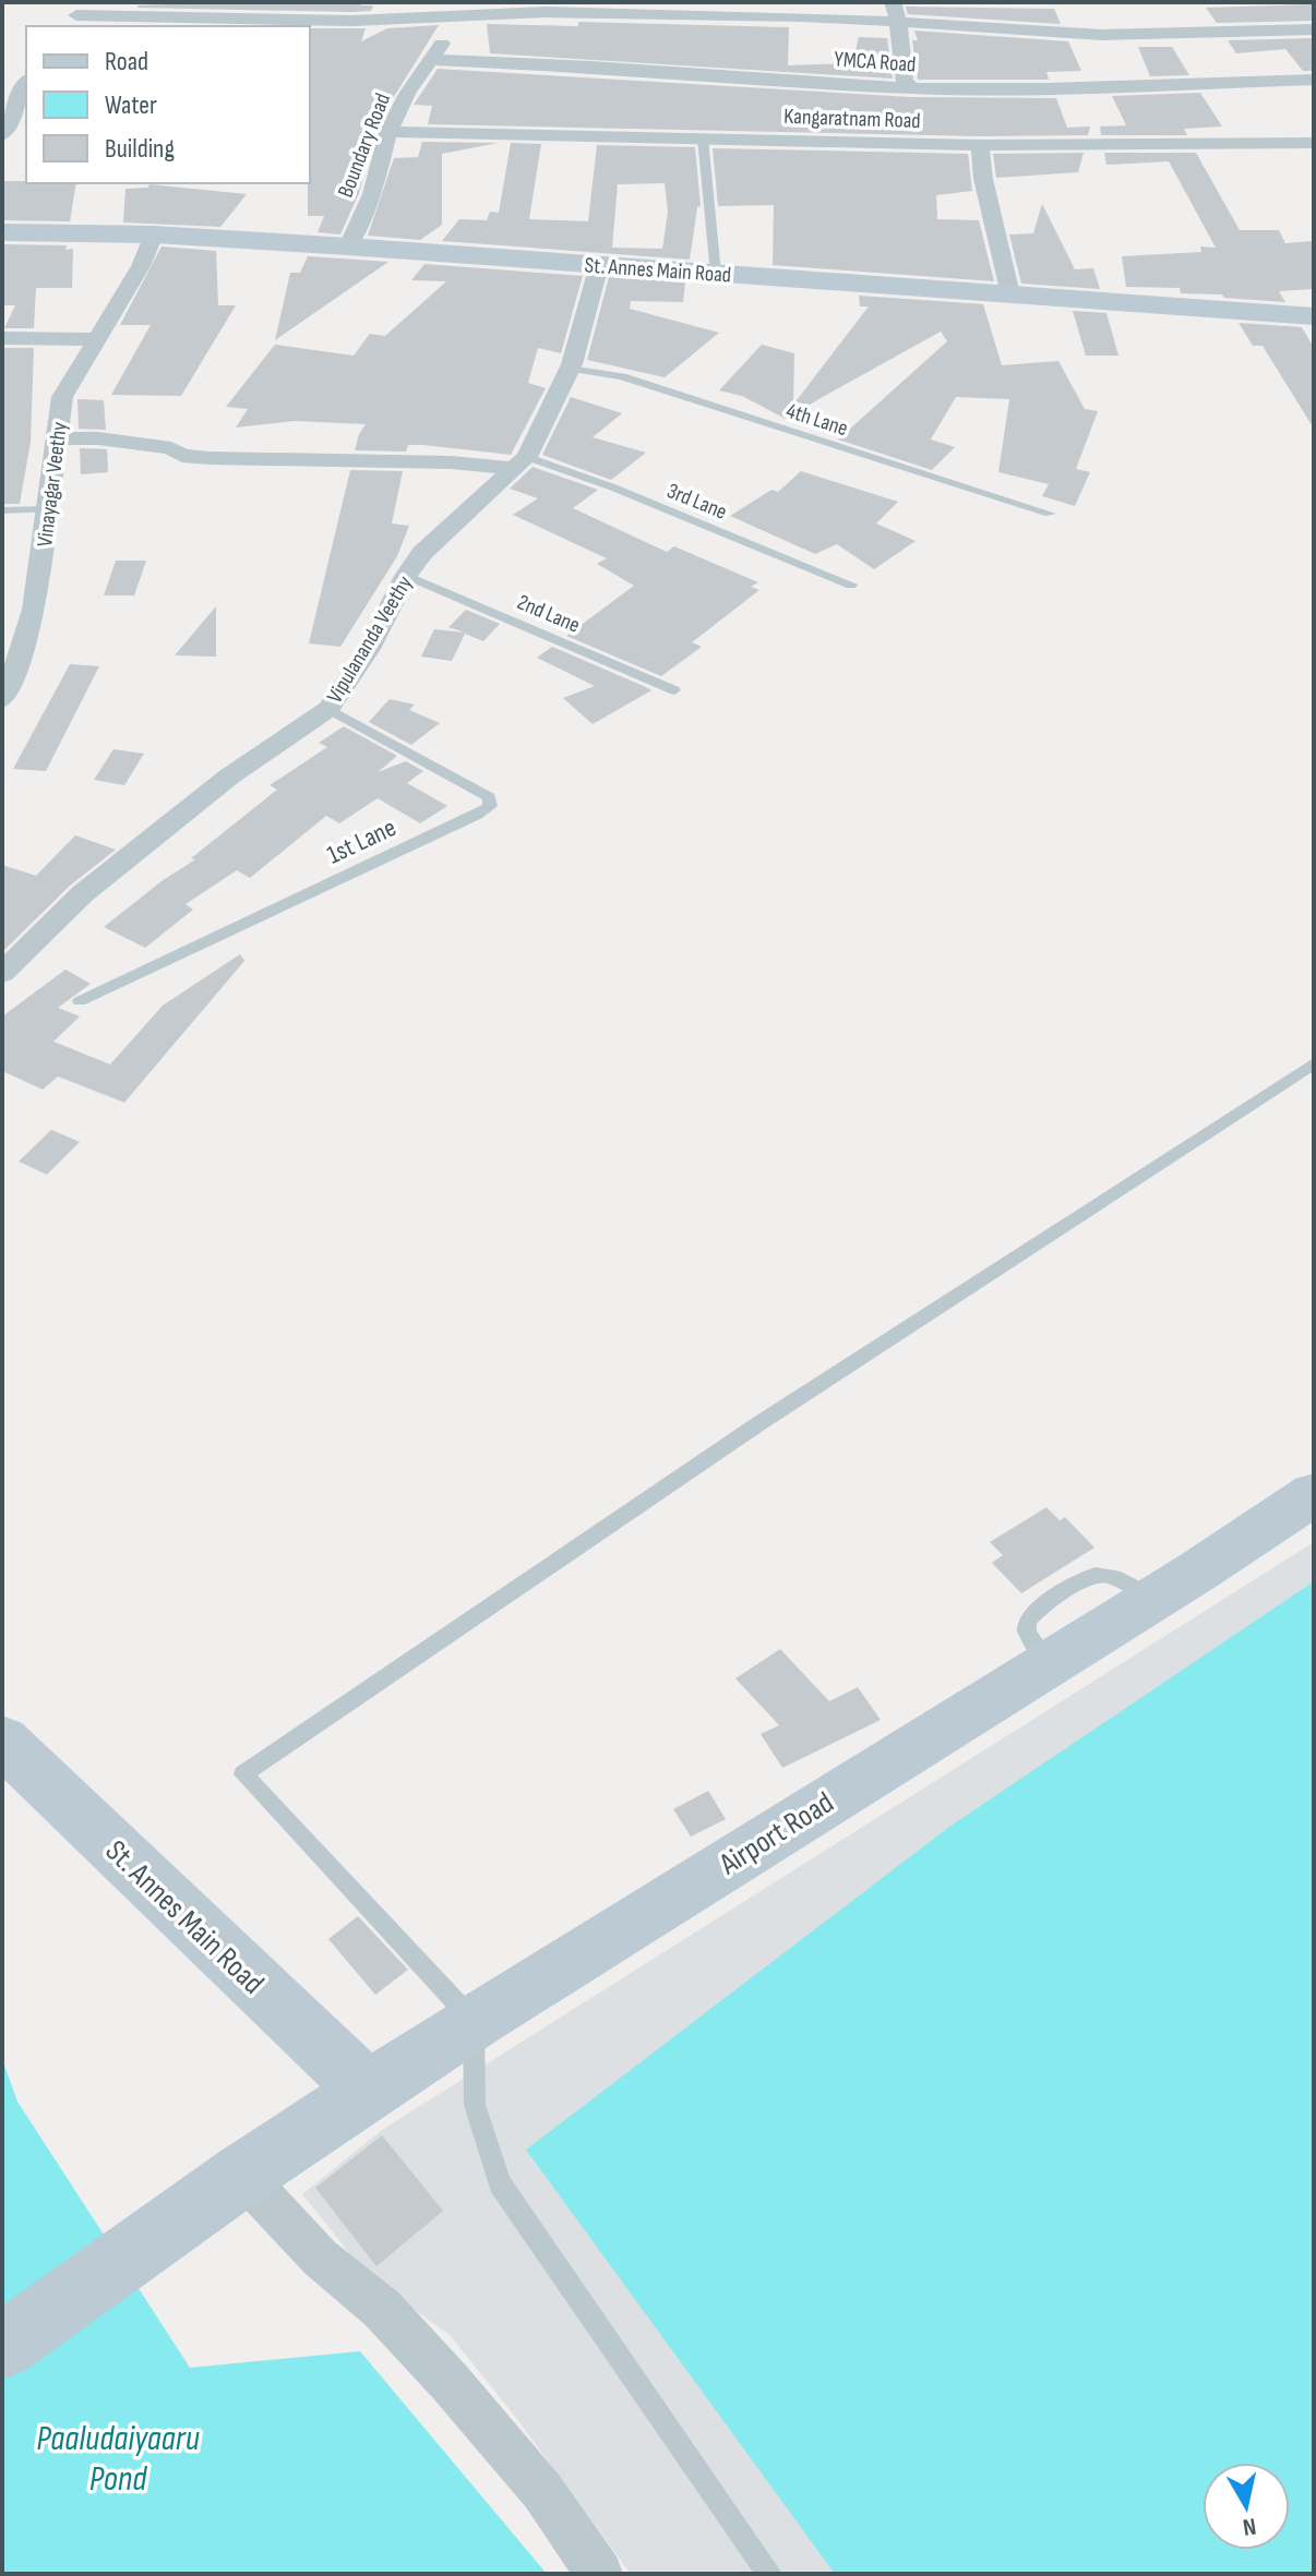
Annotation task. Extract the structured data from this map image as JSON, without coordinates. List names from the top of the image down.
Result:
{
  "streets": {
    "street": [
      "YMCA Road",
      "Kangaratnam Road",
      "Boundary Road",
      "St. Annes Main Road",
      "Vinayagar Veethy",
      "Vipulananda Veethy",
      "Airport Road"
    ],
    "lane": [
      "4th Lane",
      "3rd Lane",
      "2nd Lane",
      "1st Lane"
    ]
  },
  "crossings": [
    ["YMCA Road", "Boundary Road"],
    ["Kangaratnam Road", "Boundary Road"],
    ["Boundary Road", "St. Annes Main Road"],
    ["St. Annes Main Road", "Vinayagar Veethy"],
    ["St. Annes Main Road", "Vipulananda Veethy"],
    ["St. Annes Main Road", "Airport Road"],
    ["4th Lane", "Vipulananda Veethy"],
    ["3rd Lane", "Vipulananda Veethy"],
    ["2nd Lane", "Vipulananda Veethy"],
    ["Vipulananda Veethy", "1st Lane"]
  ],
  "water": ["Paaludaiyaaru Pond"],
  "legend": ["Road", "Water", "Building"],
  "north": "bottom"
}
